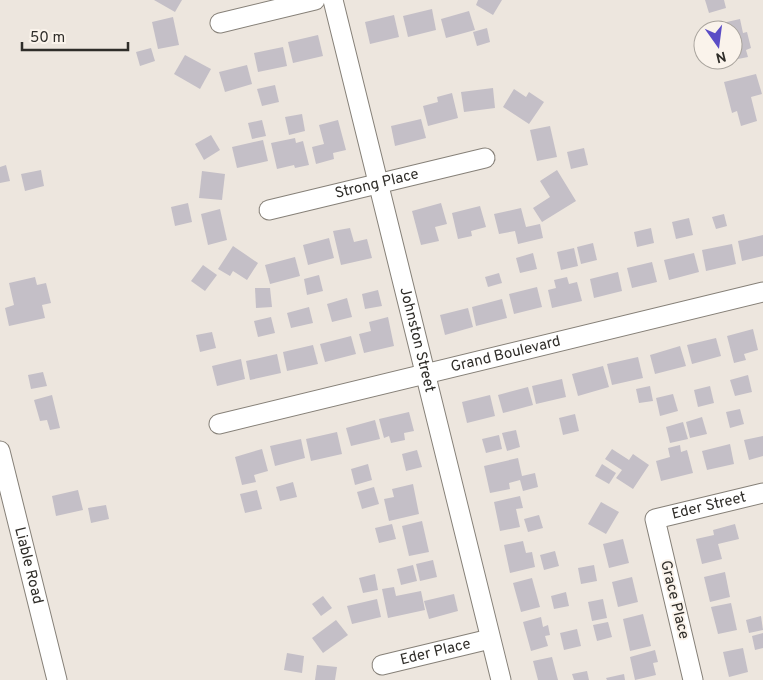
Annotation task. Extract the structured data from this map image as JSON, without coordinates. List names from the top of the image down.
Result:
{
  "streets": {
    "street": [
      "Strong Place",
      "Johnston Street",
      "Grand Boulevard",
      "Eder Street",
      "Liable Road",
      "Grace Place",
      "Eder Place"
    ]
  },
  "crossings": [
    ["Strong Place", "Johnston Street"],
    ["Johnston Street", "Grand Boulevard"],
    ["Johnston Street", "Eder Place"],
    ["Eder Street", "Grace Place"]
  ],
  "scale_bar": "50 m",
  "north": "bottom"
}
